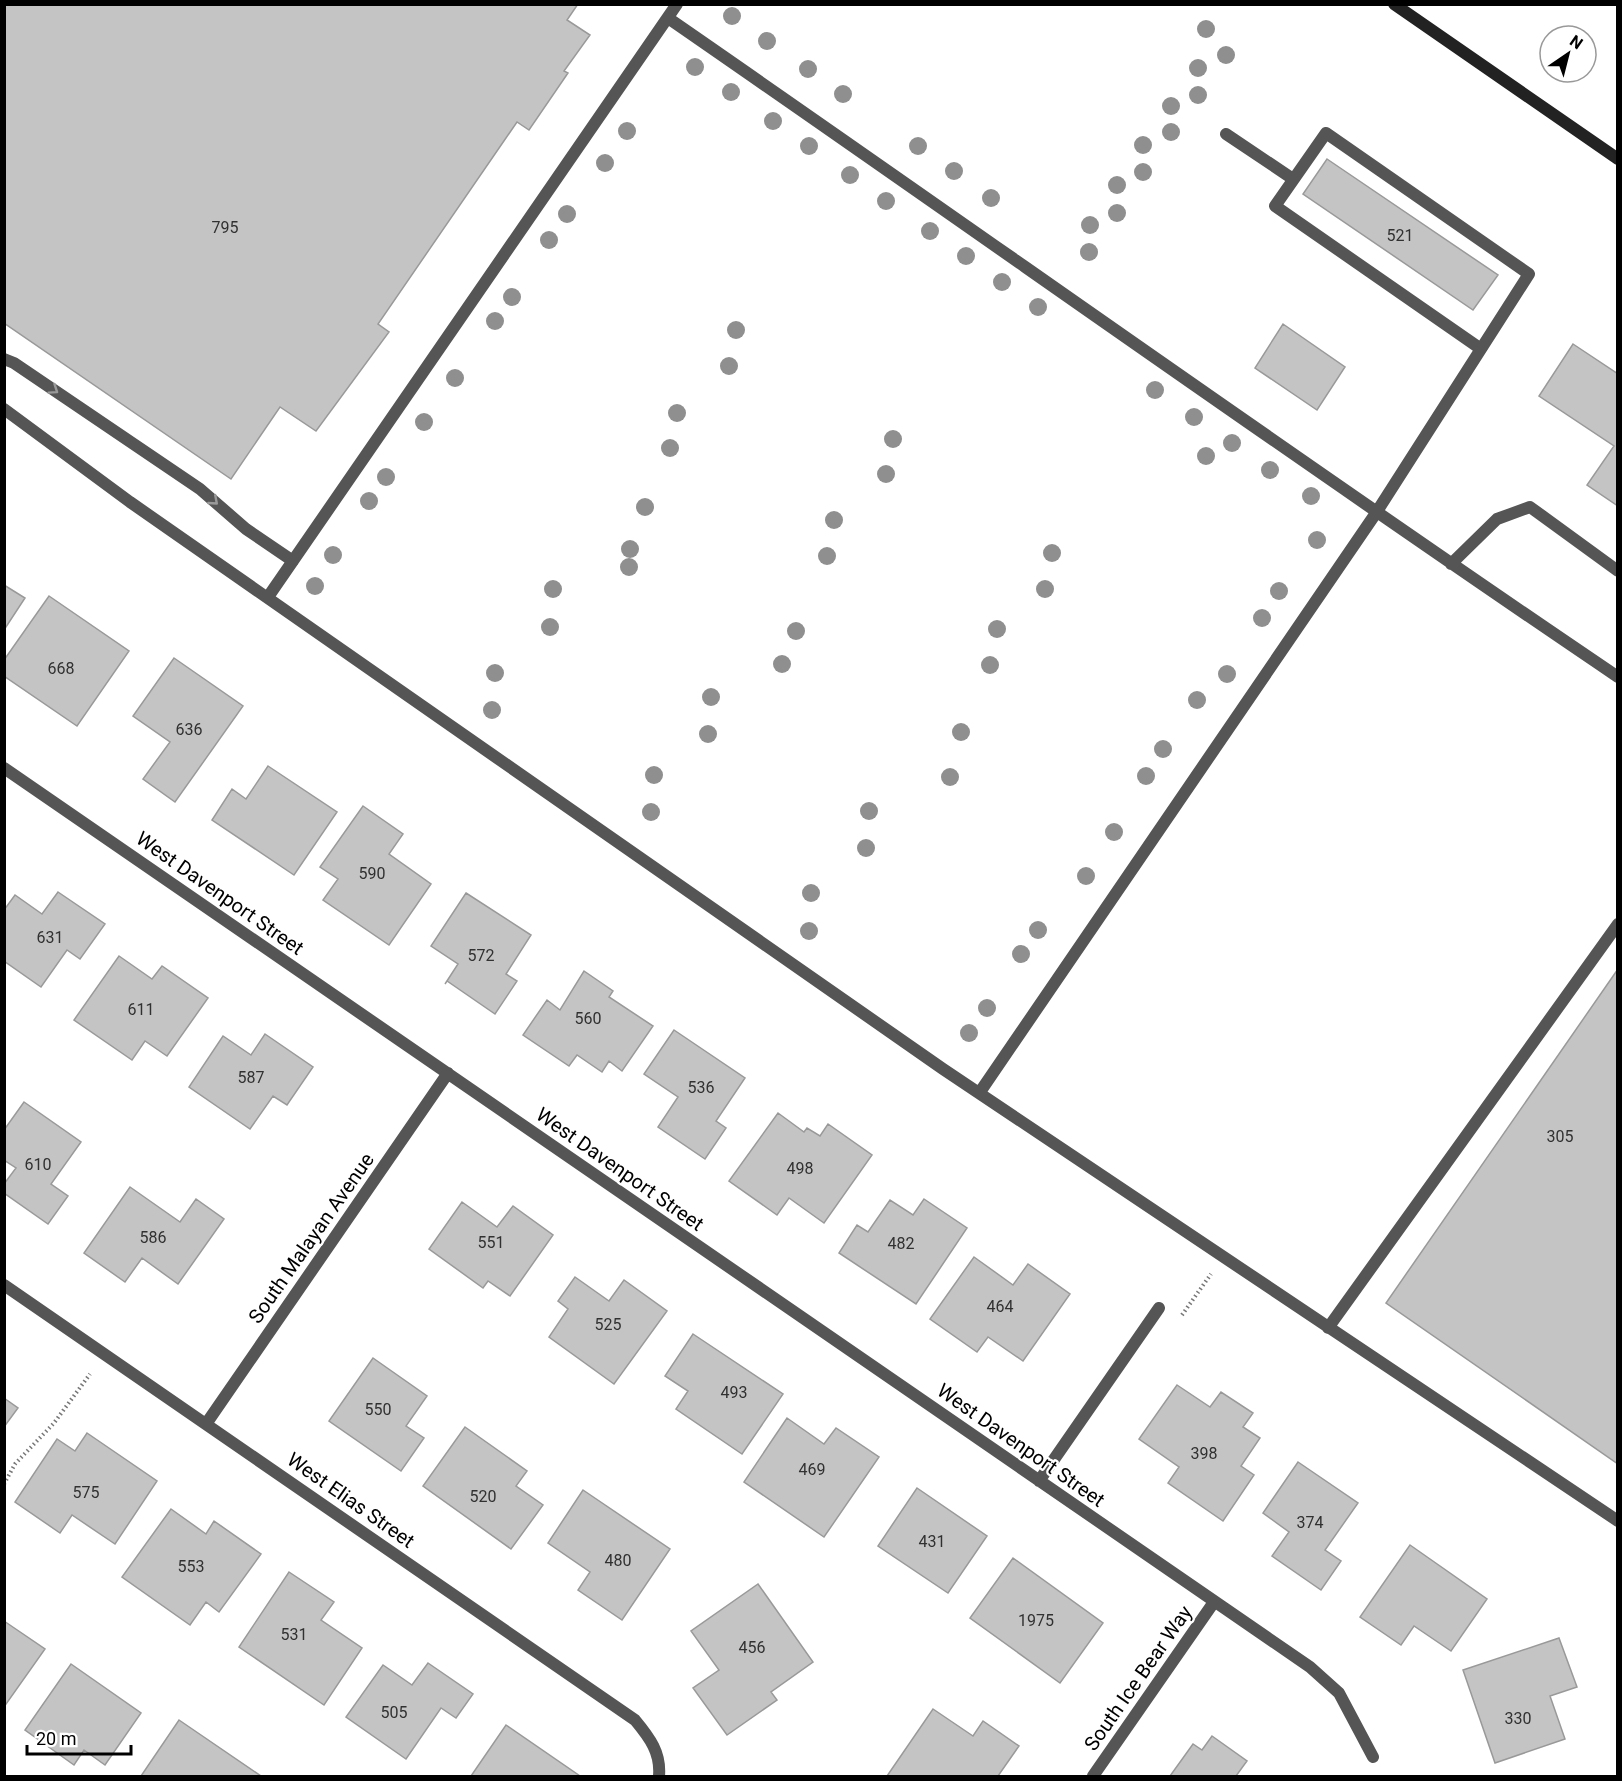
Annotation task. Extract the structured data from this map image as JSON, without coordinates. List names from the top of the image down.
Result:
{
  "streets": {
    "street": [
      "West Davenport Street",
      "South Malayan Avenue",
      "West Elias Street",
      "South Ice Bear Way"
    ]
  },
  "crossings": [
    ["West Davenport Street", "South Malayan Avenue"],
    ["West Davenport Street", "South Ice Bear Way"],
    ["South Malayan Avenue", "West Elias Street"]
  ],
  "house_numbers": [
    "795",
    "521",
    "668",
    "636",
    "590",
    "631",
    "572",
    "611",
    "560",
    "587",
    "536",
    "305",
    "610",
    "498",
    "586",
    "551",
    "482",
    "464",
    "525",
    "493",
    "550",
    "398",
    "469",
    "575",
    "520",
    "374",
    "431",
    "480",
    "553",
    "1975",
    "531",
    "456",
    "505",
    "330"
  ],
  "scale_bar": "20 m",
  "north": "top right"
}
